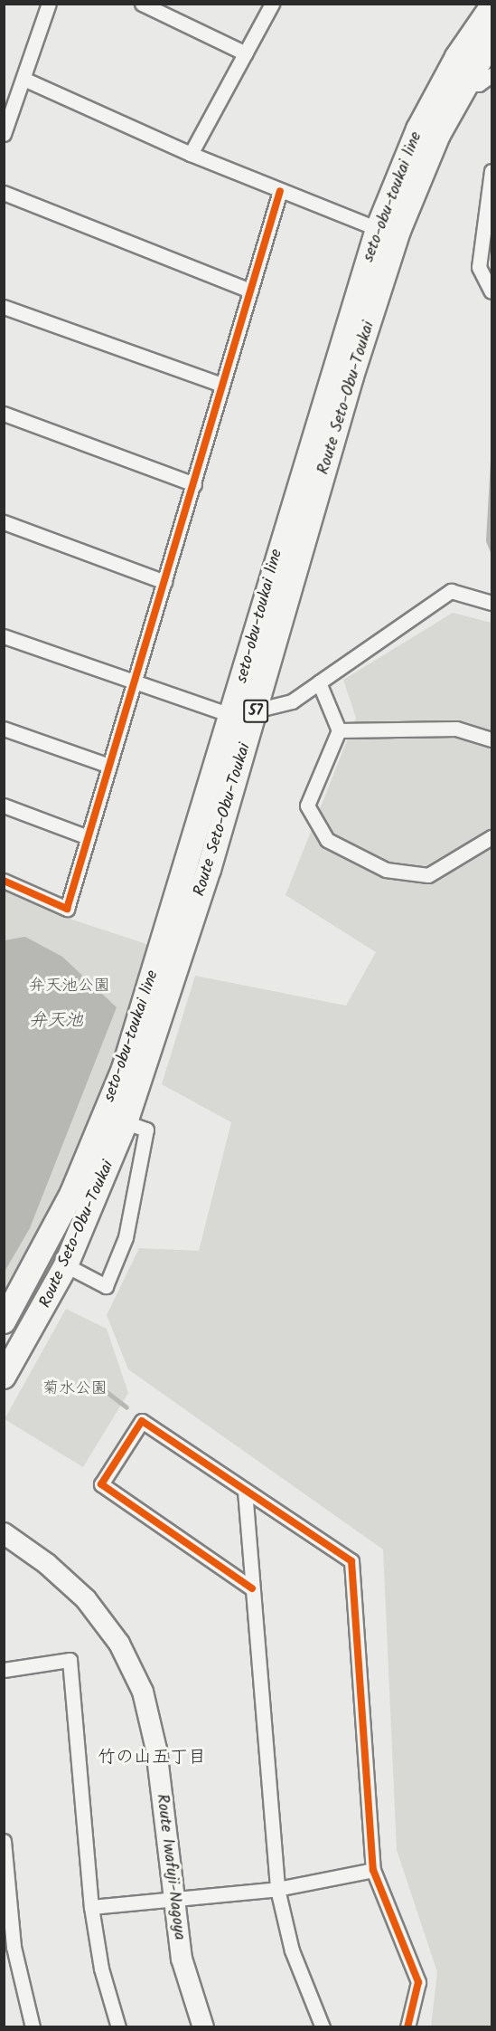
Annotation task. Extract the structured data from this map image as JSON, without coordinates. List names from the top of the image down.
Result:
{
  "streets": {
    "main road": [
      "seto-obu-toukai line",
      "Route Seto-Obu-Toukai",
      "57",
      "Route Iwafuji-Nagoya"
    ]
  },
  "districts": ["竹の山五丁目"],
  "water": ["弁天池"],
  "parks": ["弁天池公園", "菊水公園"]
}
